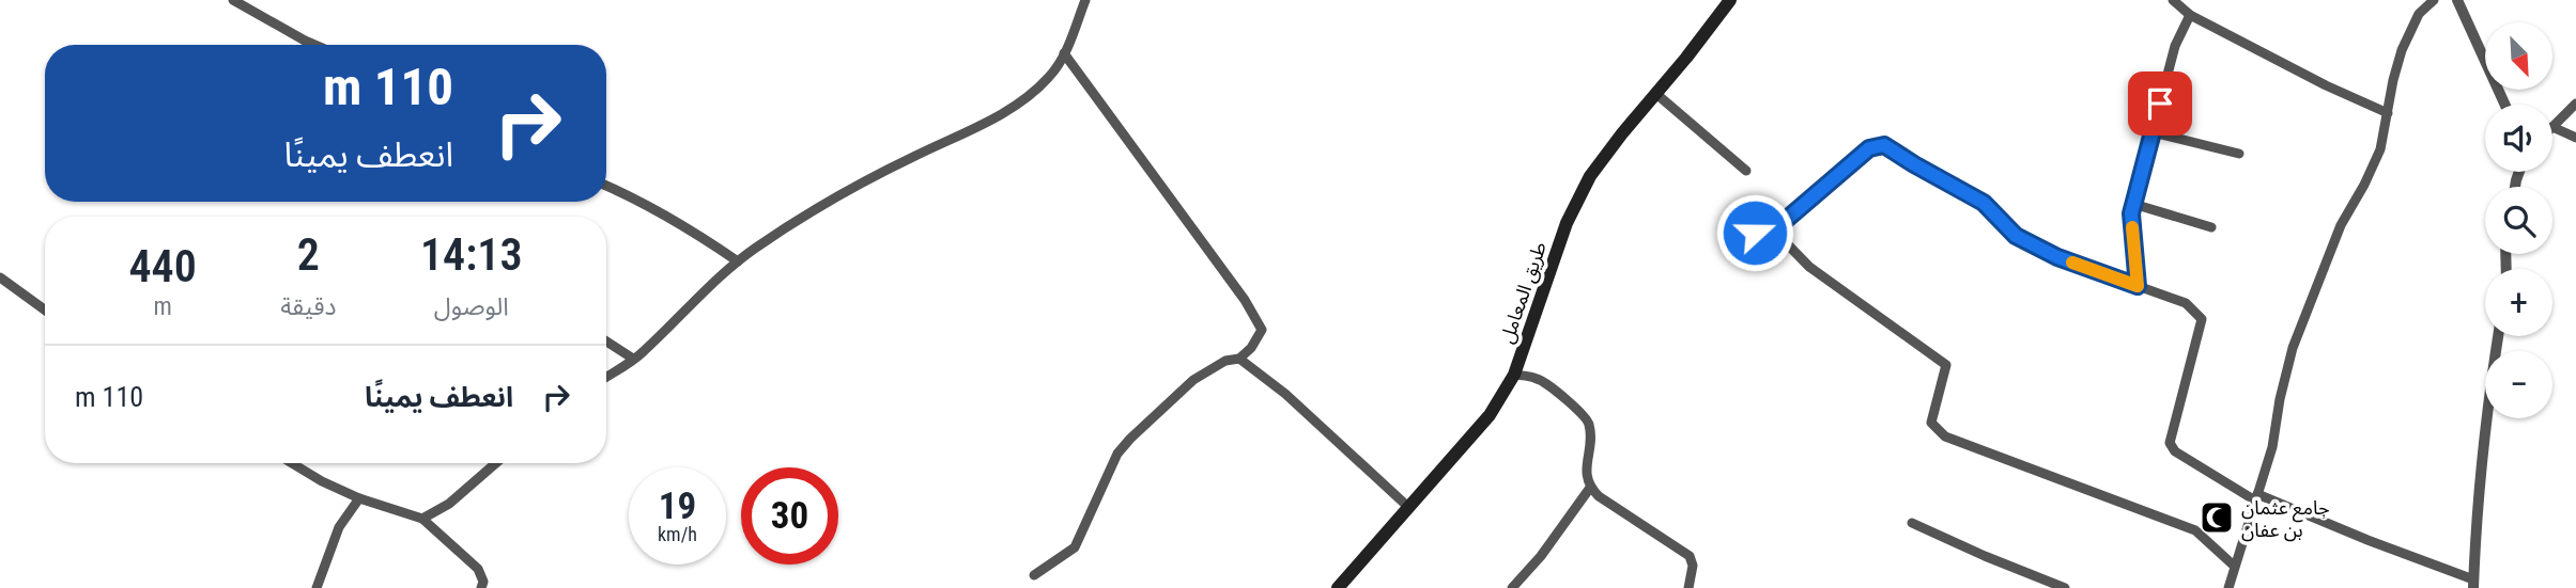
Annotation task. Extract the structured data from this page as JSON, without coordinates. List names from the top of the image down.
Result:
{
  "streets": {
    "main road": ["طريق المعامل"]
  },
  "places": {
    "mosque": ["جامع عثمان بن عفان"]
  },
  "north": "bottom right",
  "page": {
    "map_buttons": ["+", "−"],
    "turn": ["110 m", "انعطف يمينًا"],
    "eta": [
      "14:13",
      "الوصول",
      "2",
      "دقيقة",
      "440",
      "m"
    ],
    "list": [
      {
        "name": "انعطف يمينًا",
        "value": "110 m"
      }
    ],
    "speed": "19 km/h",
    "limit": "30"
  }
}
